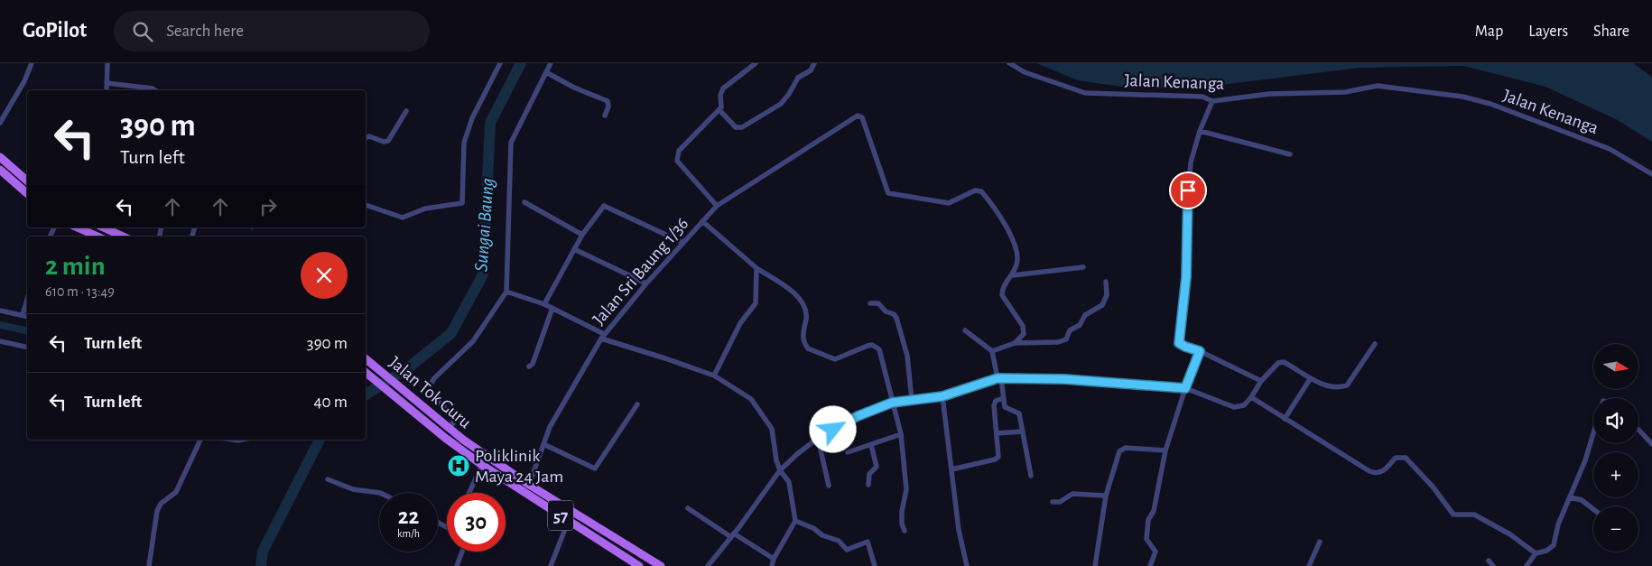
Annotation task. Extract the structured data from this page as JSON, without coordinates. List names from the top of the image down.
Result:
{
  "streets": {
    "main road": ["Jalan Tok Guru", "57"],
    "street": ["Jalan Kenanga", "Jalan Sri Baung 1/36"]
  },
  "crossings": [
    ["Jalan Sri Baung 1/36", "Jalan Tok Guru"]
  ],
  "water": ["Sungai Baung"],
  "places": {
    "hospital": ["Poliklinik Maya 24 Jam"]
  },
  "north": "right",
  "page": {
    "header": "GoPilot",
    "search": "Search here",
    "nav": ["Map", "Layers", "Share"],
    "turn": ["390 m", "Turn left"],
    "heading": ["2 min", "610 m · 13:49"],
    "list": [
      {
        "name": "Turn left",
        "value": "390 m"
      },
      {
        "name": "Turn left",
        "value": "40 m"
      }
    ],
    "map_buttons": ["+", "−"],
    "speed": "22 km/h",
    "limit": "30"
  }
}
